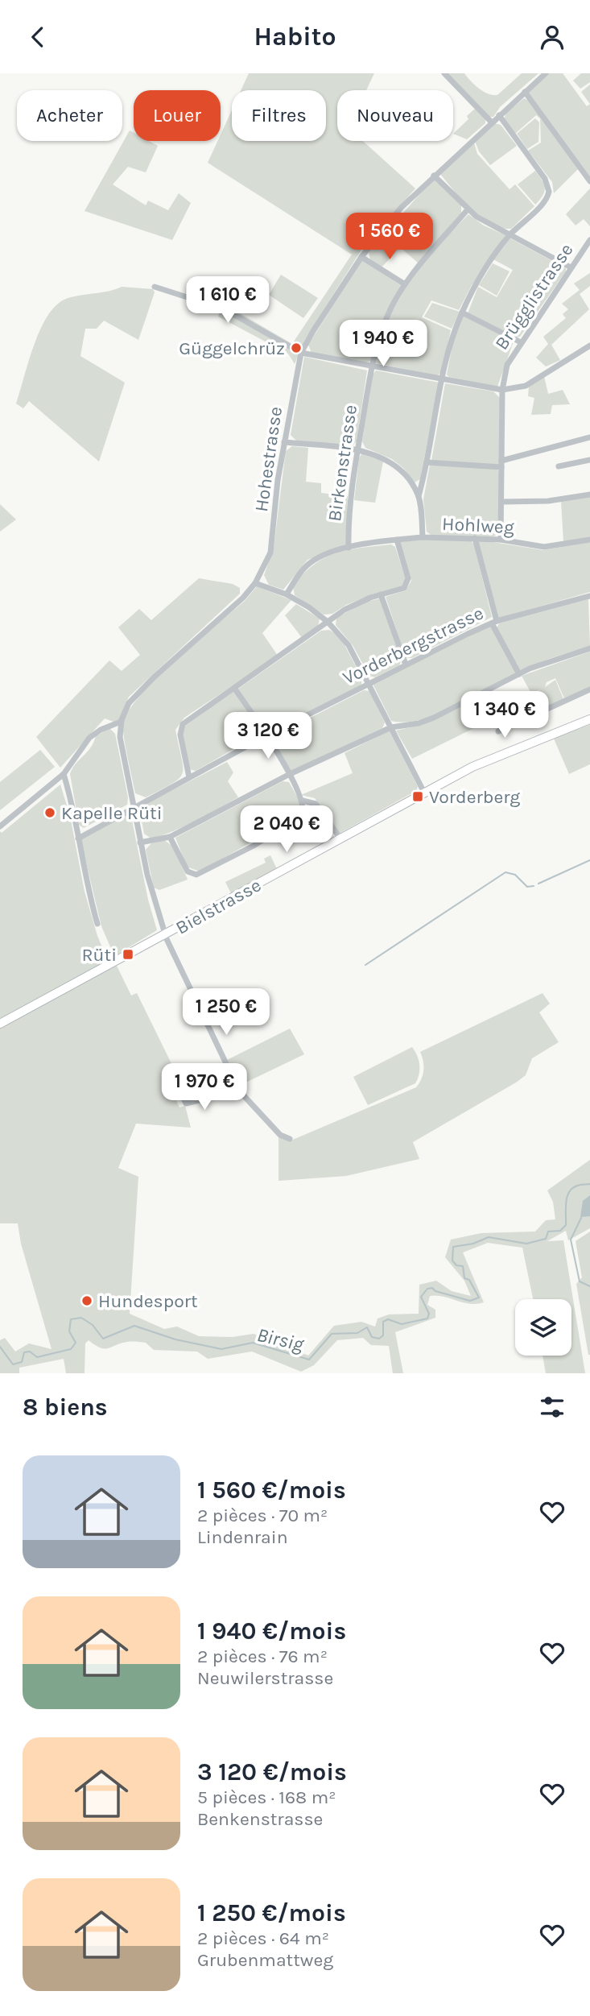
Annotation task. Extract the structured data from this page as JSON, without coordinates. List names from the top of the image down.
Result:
{
  "streets": {
    "main road": ["Bielstrasse"],
    "street": [
      "Brügglistrasse",
      "Hohestrasse",
      "Birkenstrasse",
      "Hohlweg",
      "Vorderbergstrasse"
    ]
  },
  "crossings": [
    ["Brügglistrasse", "Hohlweg"]
  ],
  "water": ["Birsig"],
  "places": {
    "other": ["Güggelchrüz", "Kapelle Rüti", "Hundesport"],
    "transit": ["Vorderberg", "Rüti"]
  },
  "page": {
    "header": "Habito",
    "chip": [
      "Acheter",
      "Louer",
      "Filtres",
      "Nouveau"
    ],
    "price": [
      "1 560 €",
      "1 610 €",
      "1 940 €",
      "1 340 €",
      "3 120 €",
      "2 040 €",
      "1 250 €",
      "1 970 €"
    ],
    "heading": "8 biens",
    "list": [
      {
        "name": "1 560 €/mois",
        "note": "2 pièces · 70 m² · Lindenrain"
      },
      {
        "name": "1 940 €/mois",
        "note": "2 pièces · 76 m² · Neuwilerstrasse"
      },
      {
        "name": "3 120 €/mois",
        "note": "5 pièces · 168 m² · Benkenstrasse"
      },
      {
        "name": "1 250 €/mois",
        "note": "2 pièces · 64 m² · Grubenmattweg"
      }
    ]
  }
}
